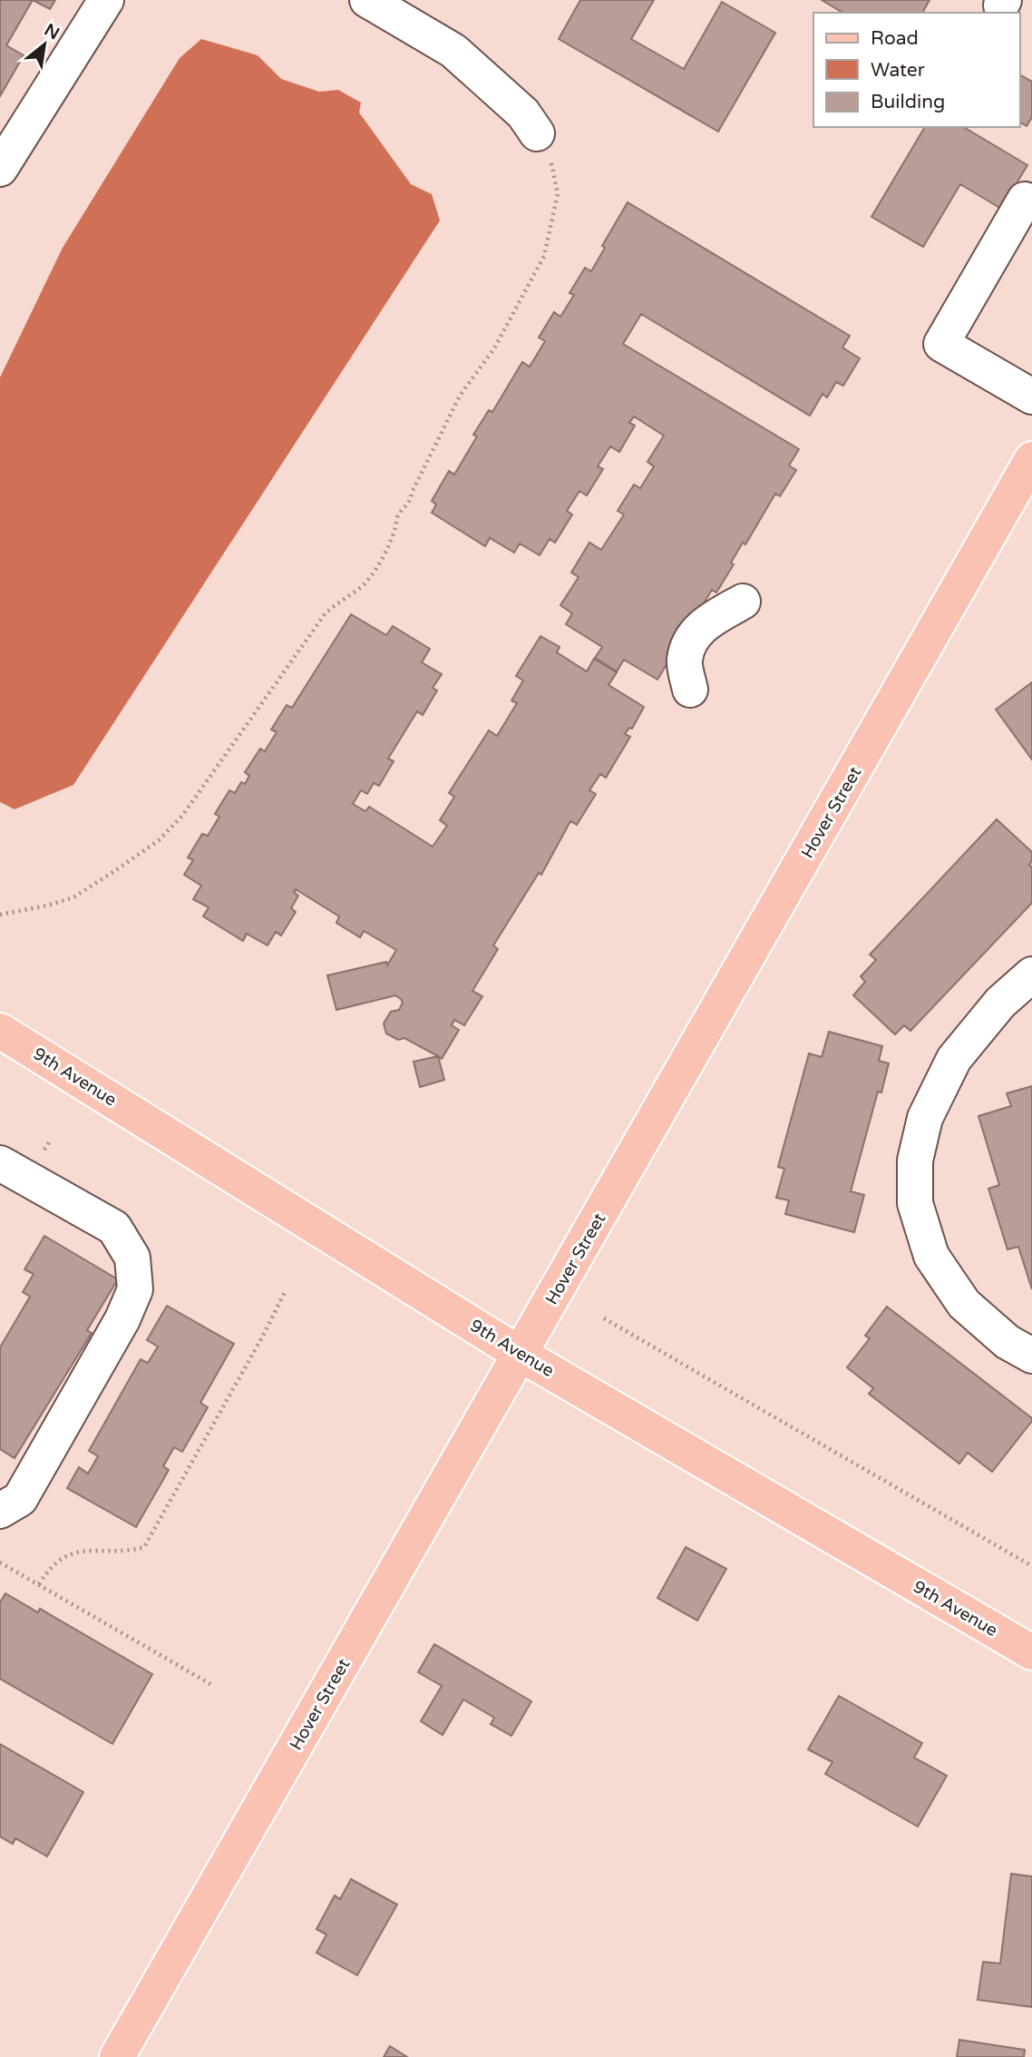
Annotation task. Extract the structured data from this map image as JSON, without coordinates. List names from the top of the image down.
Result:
{
  "streets": {
    "main road": ["Hover Street", "9th Avenue"]
  },
  "crossings": [
    ["Hover Street", "9th Avenue"]
  ],
  "legend": ["Road", "Water", "Building"],
  "north": "top right"
}
